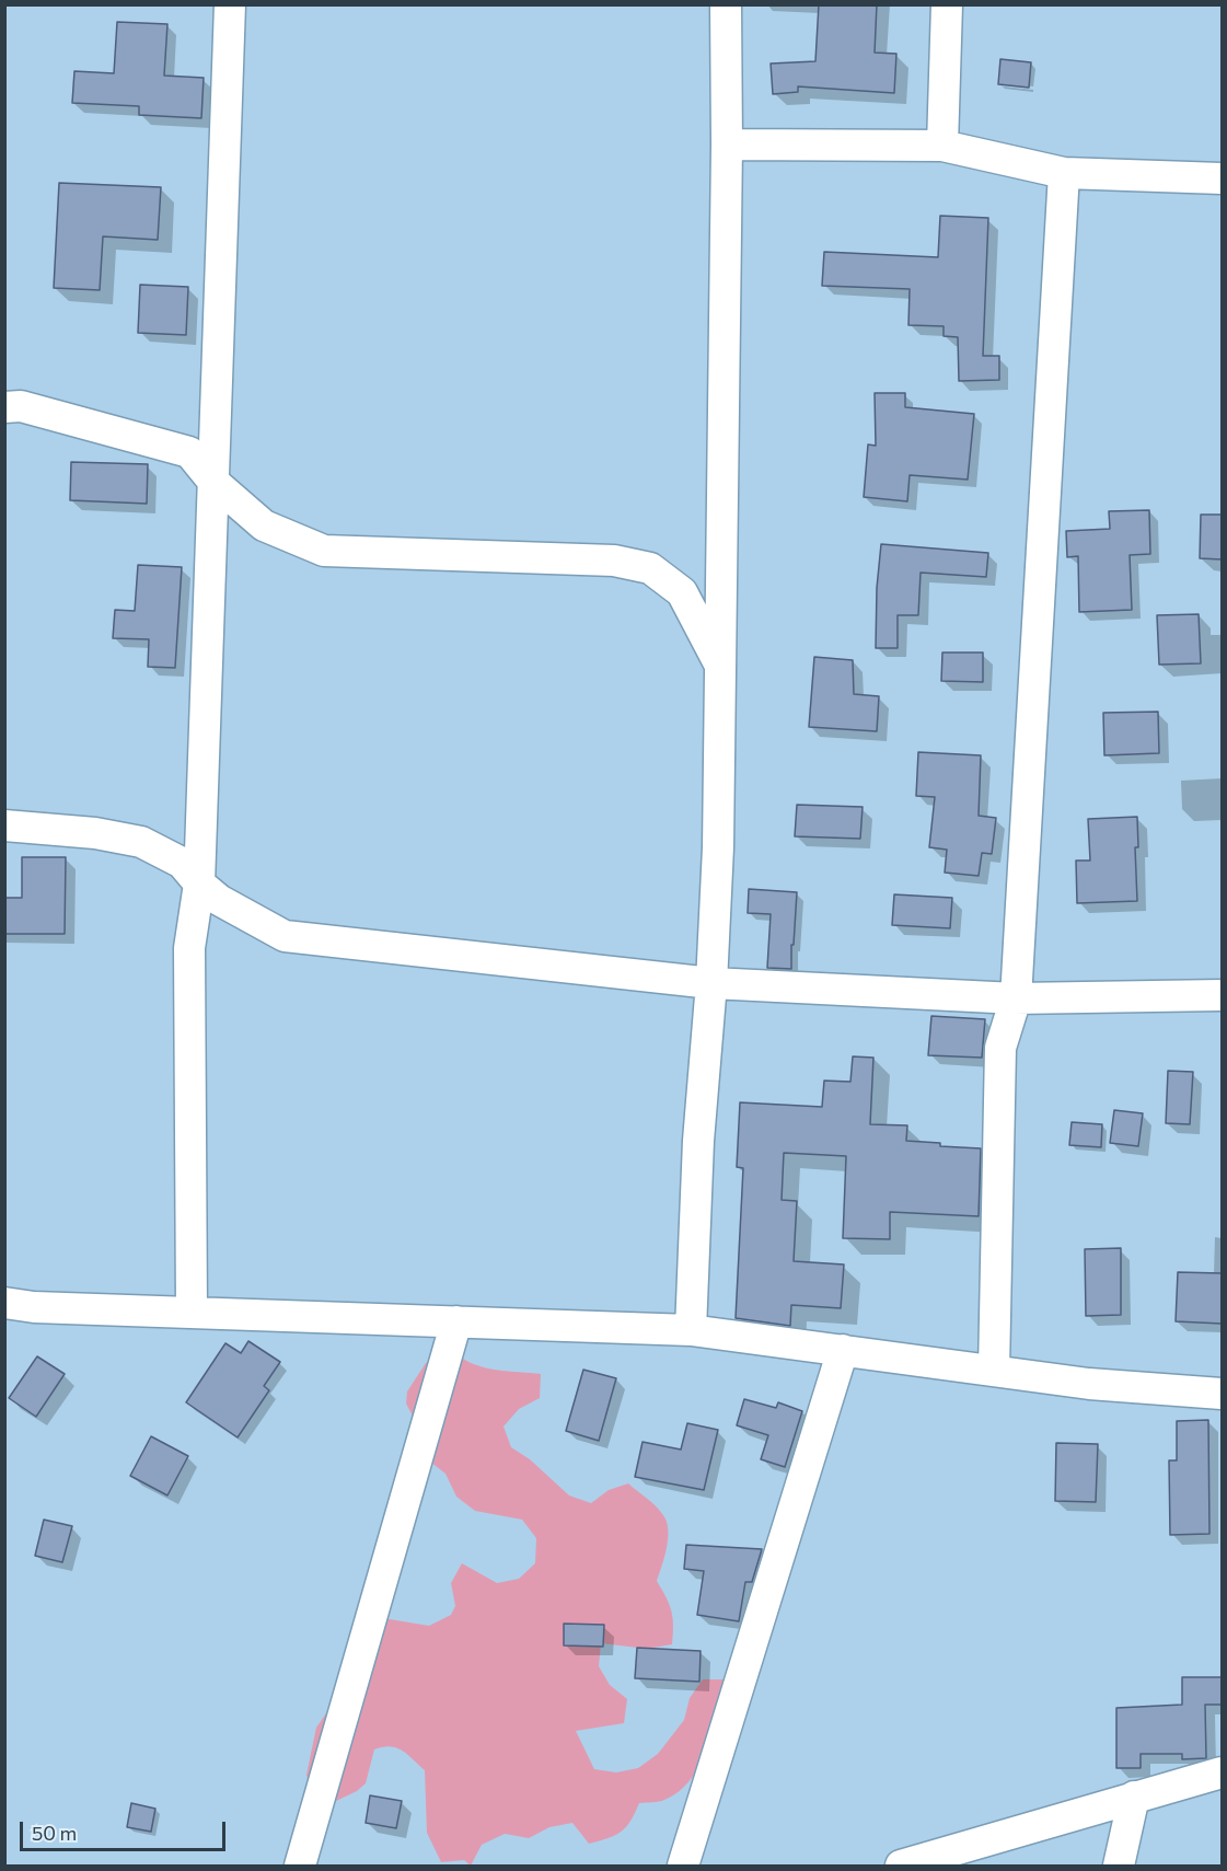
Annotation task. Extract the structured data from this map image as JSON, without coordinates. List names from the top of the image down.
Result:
{
  "scale_bar": "50 m"
}
